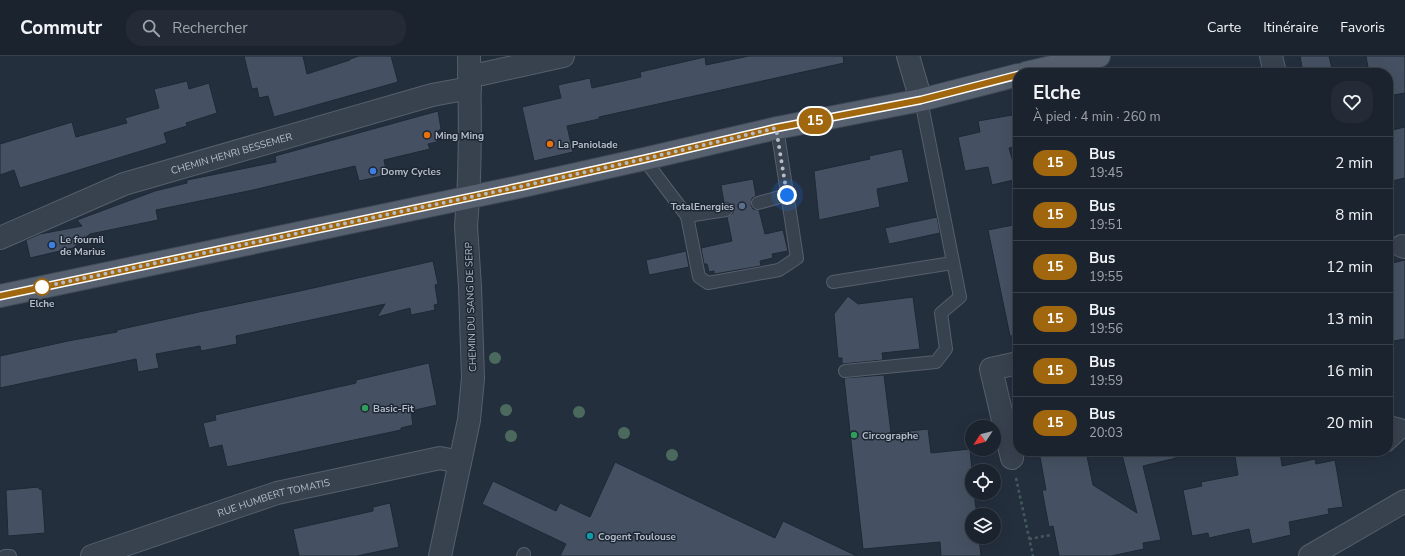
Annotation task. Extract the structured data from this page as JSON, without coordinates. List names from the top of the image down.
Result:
{
  "streets": {
    "street": ["CHEMIN HENRI BESSEMER", "CHEMIN DU SANG DE SERP", "RUE HUMBERT TOMATIS"]
  },
  "crossings": [
    ["CHEMIN HENRI BESSEMER", "CHEMIN DU SANG DE SERP"],
    ["CHEMIN DU SANG DE SERP", "RUE HUMBERT TOMATIS"]
  ],
  "places": [
    "Ming Ming",
    "La Paniolade",
    "Domy Cycles",
    "TotalEnergies",
    "Le fournil de Marius",
    "Elche",
    "Basic-Fit",
    "Circographe",
    "Cogent Toulouse"
  ],
  "lines": ["bus line 15"],
  "north": "bottom left",
  "page": {
    "header": "Commutr",
    "search": "Rechercher",
    "nav": ["Carte", "Itinéraire", "Favoris"],
    "on_map": "15",
    "heading": ["Elche", "À pied · 4 min · 260 m"],
    "list": [
      {
        "mark": "15",
        "name": "Bus",
        "note": "19:45",
        "value": "2 min"
      },
      {
        "mark": "15",
        "name": "Bus",
        "note": "19:51",
        "value": "8 min"
      },
      {
        "mark": "15",
        "name": "Bus",
        "note": "19:55",
        "value": "12 min"
      },
      {
        "mark": "15",
        "name": "Bus",
        "note": "19:56",
        "value": "13 min"
      },
      {
        "mark": "15",
        "name": "Bus",
        "note": "19:59",
        "value": "16 min"
      },
      {
        "mark": "15",
        "name": "Bus",
        "note": "20:03",
        "value": "20 min"
      }
    ]
  }
}
